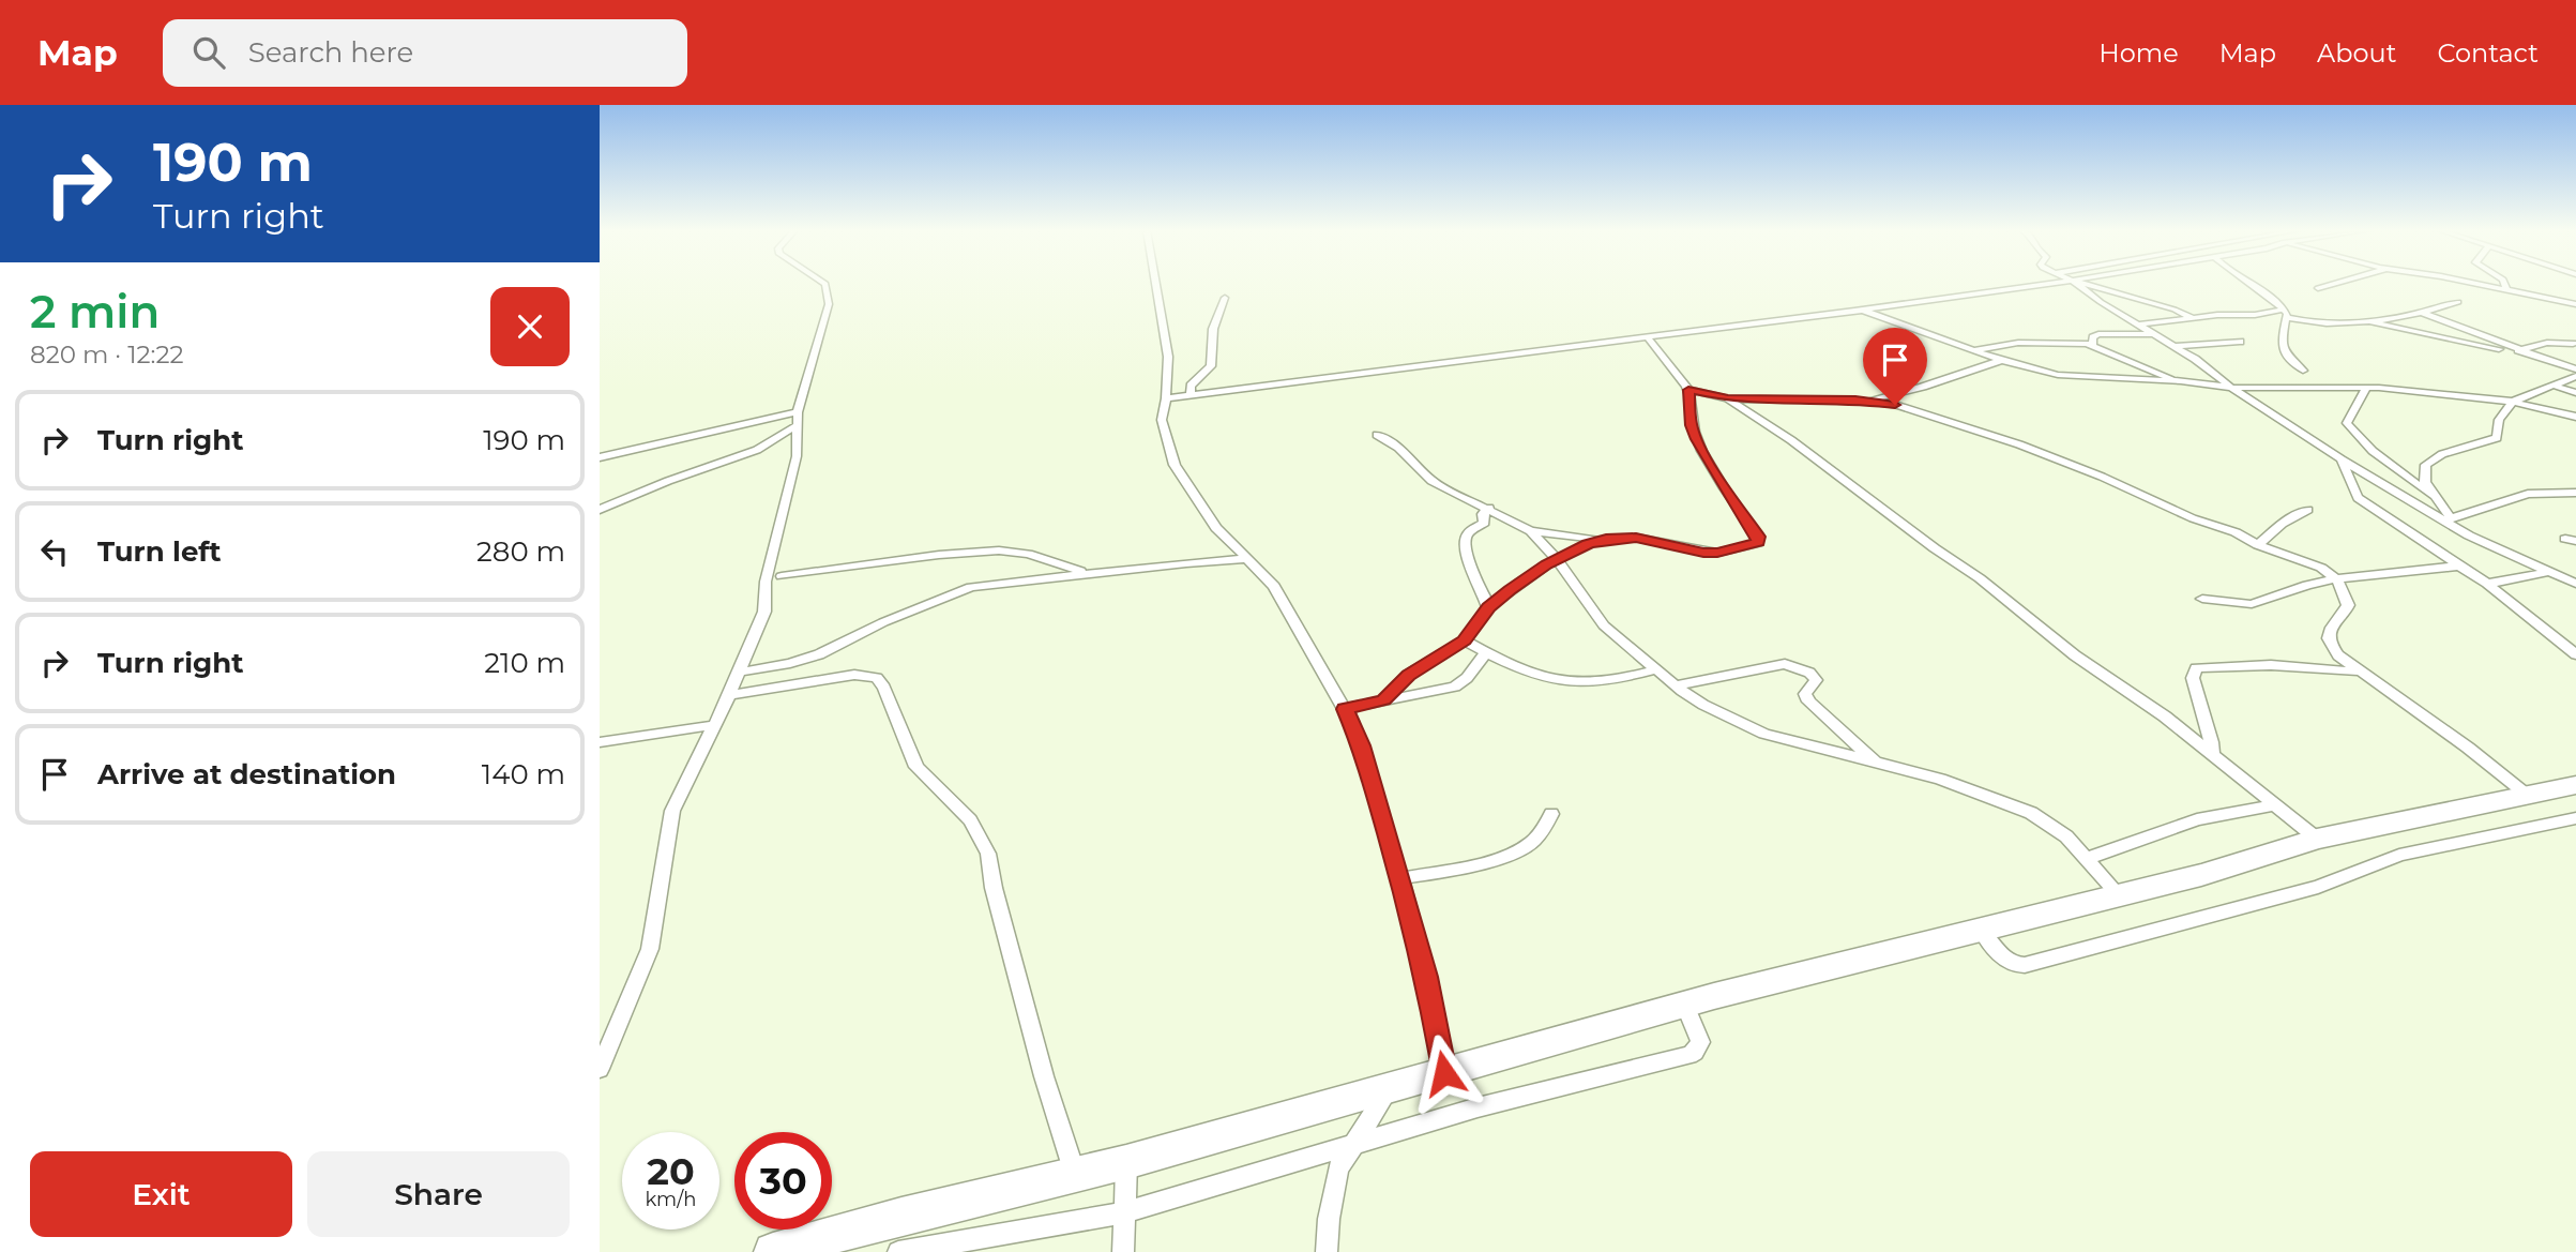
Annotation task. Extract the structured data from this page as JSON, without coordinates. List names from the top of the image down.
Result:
{
  "page": {
    "header": "Map",
    "search": "Search here",
    "nav": [
      "Home",
      "Map",
      "About",
      "Contact"
    ],
    "turn": ["190 m", "Turn right"],
    "heading": ["2 min", "820 m · 12:22"],
    "list": [
      {
        "name": "Turn right",
        "value": "190 m"
      },
      {
        "name": "Turn left",
        "value": "280 m"
      },
      {
        "name": "Turn right",
        "value": "210 m"
      },
      {
        "name": "Arrive at destination",
        "value": "140 m"
      }
    ],
    "speed": "20 km/h",
    "limit": "30",
    "buttons": ["Exit", "Share"]
  }
}
